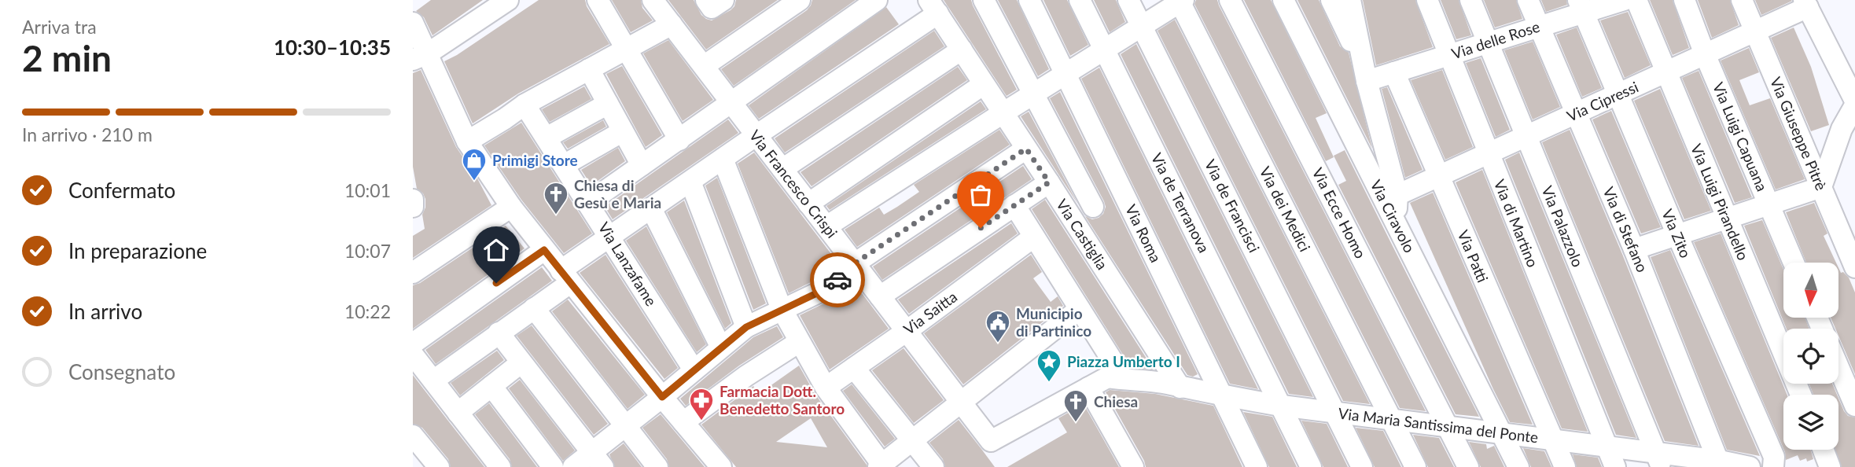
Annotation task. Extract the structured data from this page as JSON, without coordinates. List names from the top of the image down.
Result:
{
  "streets": {
    "street": [
      "Via delle Rose",
      "Via Cipressi",
      "Via Giuseppe Pitrè",
      "Via Luigi Capuana",
      "Via Francesco Crispi",
      "Via Luigi Pirandello",
      "Via de Terranova",
      "Via de Francisci",
      "Via dei Medici",
      "Via Ecce Homo",
      "Via Ciravolo",
      "Via di Martino",
      "Via Palazzolo",
      "Via di Stefano",
      "Via Roma",
      "Via Zito",
      "Via Castiglia",
      "Via Patti",
      "Via Lanzafame",
      "Via Saitta",
      "Via Maria Santissima del Ponte"
    ]
  },
  "crossings": [
    ["Via delle Rose", "Via di Martino"],
    ["Via delle Rose", "Via Palazzolo"],
    ["Via delle Rose", "Via di Stefano"],
    ["Via delle Rose", "Via Zito"],
    ["Via delle Rose", "Via Patti"],
    ["Via Cipressi", "Via Giuseppe Pitrè"],
    ["Via Cipressi", "Via Luigi Capuana"],
    ["Via Cipressi", "Via Luigi Pirandello"],
    ["Via Cipressi", "Via di Martino"],
    ["Via Cipressi", "Via Palazzolo"],
    ["Via Cipressi", "Via di Stefano"],
    ["Via Cipressi", "Via Zito"],
    ["Via Cipressi", "Via Patti"],
    ["Via Francesco Crispi", "Via Saitta"],
    ["Via de Terranova", "Via Maria Santissima del Ponte"],
    ["Via de Francisci", "Via Maria Santissima del Ponte"],
    ["Via dei Medici", "Via Maria Santissima del Ponte"],
    ["Via Ecce Homo", "Via Maria Santissima del Ponte"],
    ["Via Ciravolo", "Via Maria Santissima del Ponte"],
    ["Via di Martino", "Via Maria Santissima del Ponte"],
    ["Via Palazzolo", "Via Maria Santissima del Ponte"],
    ["Via di Stefano", "Via Maria Santissima del Ponte"],
    ["Via Roma", "Via Maria Santissima del Ponte"],
    ["Via Castiglia", "Via Maria Santissima del Ponte"],
    ["Via Patti", "Via Maria Santissima del Ponte"]
  ],
  "places": {
    "shop": ["Primigi Store"],
    "church": ["Chiesa di Gesù e Maria", "Chiesa"],
    "public building": ["Municipio di Partinico"],
    "place": ["Piazza Umberto I"],
    "pharmacy": ["Farmacia Dott. Benedetto Santoro"]
  },
  "north": "bottom",
  "page": {
    "heading": ["2 min", "Arriva tra", "10:30–10:35"],
    "bar": "In arrivo · 210 m",
    "list": [
      ["Confermato", "10:01"],
      ["In preparazione", "10:07"],
      ["In arrivo", "10:22"],
      "Consegnato"
    ]
  }
}
